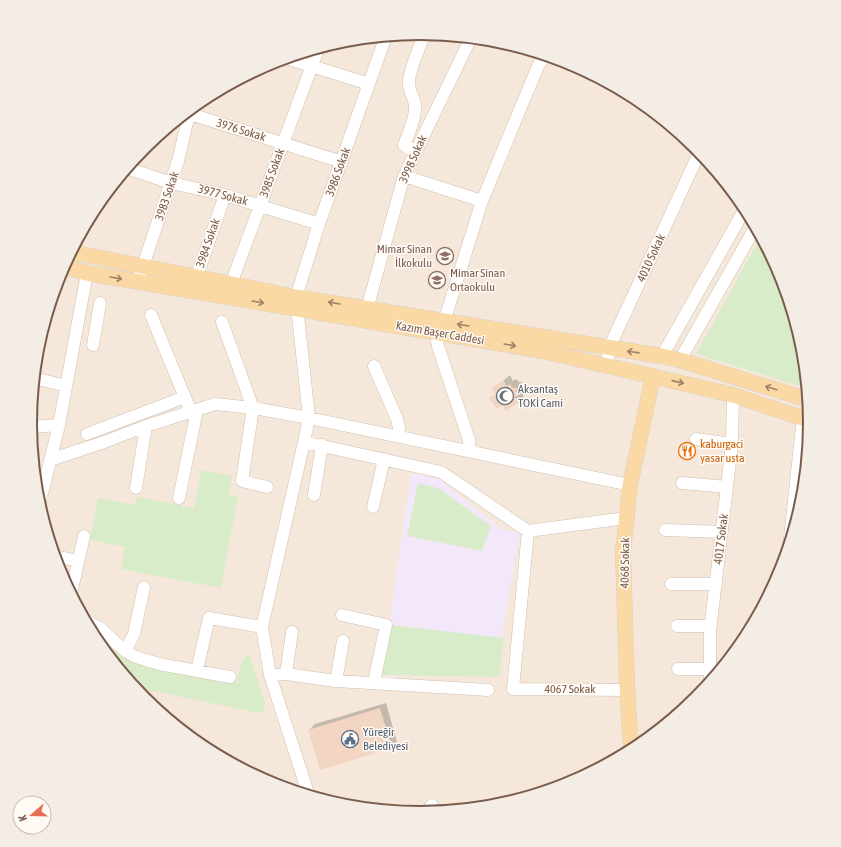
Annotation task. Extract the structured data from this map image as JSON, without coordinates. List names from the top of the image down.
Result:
{
  "streets": {
    "main road": ["Kazım Başer Caddesi", "4068 Sokak"],
    "street": [
      "3976 Sokak",
      "3998 Sokak",
      "3986 Sokak",
      "3985 Sokak",
      "3977 Sokak",
      "3983 Sokak",
      "3984 Sokak",
      "4010 Sokak",
      "4017 Sokak",
      "4067 Sokak"
    ]
  },
  "crossings": [
    ["3976 Sokak", "3986 Sokak"],
    ["3976 Sokak", "3985 Sokak"],
    ["3998 Sokak", "Kazım Başer Caddesi"],
    ["3986 Sokak", "3977 Sokak"],
    ["3986 Sokak", "Kazım Başer Caddesi"],
    ["3985 Sokak", "3977 Sokak"],
    ["3985 Sokak", "Kazım Başer Caddesi"],
    ["3977 Sokak", "3983 Sokak"],
    ["3977 Sokak", "3984 Sokak"],
    ["3983 Sokak", "Kazım Başer Caddesi"],
    ["3984 Sokak", "Kazım Başer Caddesi"],
    ["4010 Sokak", "Kazım Başer Caddesi"],
    ["Kazım Başer Caddesi", "4017 Sokak"],
    ["Kazım Başer Caddesi", "4068 Sokak"],
    ["4068 Sokak", "4067 Sokak"]
  ],
  "places": {
    "school or university": ["Mimar Sinan İlkokulu", "Mimar Sinan Ortaokulu"],
    "mosque": ["Aksantaş TOKİ Cami"],
    "restaurant": ["kaburgaci yasar usta"],
    "public building": ["Yüreğir Belediyesi"]
  },
  "north": "left"
}
